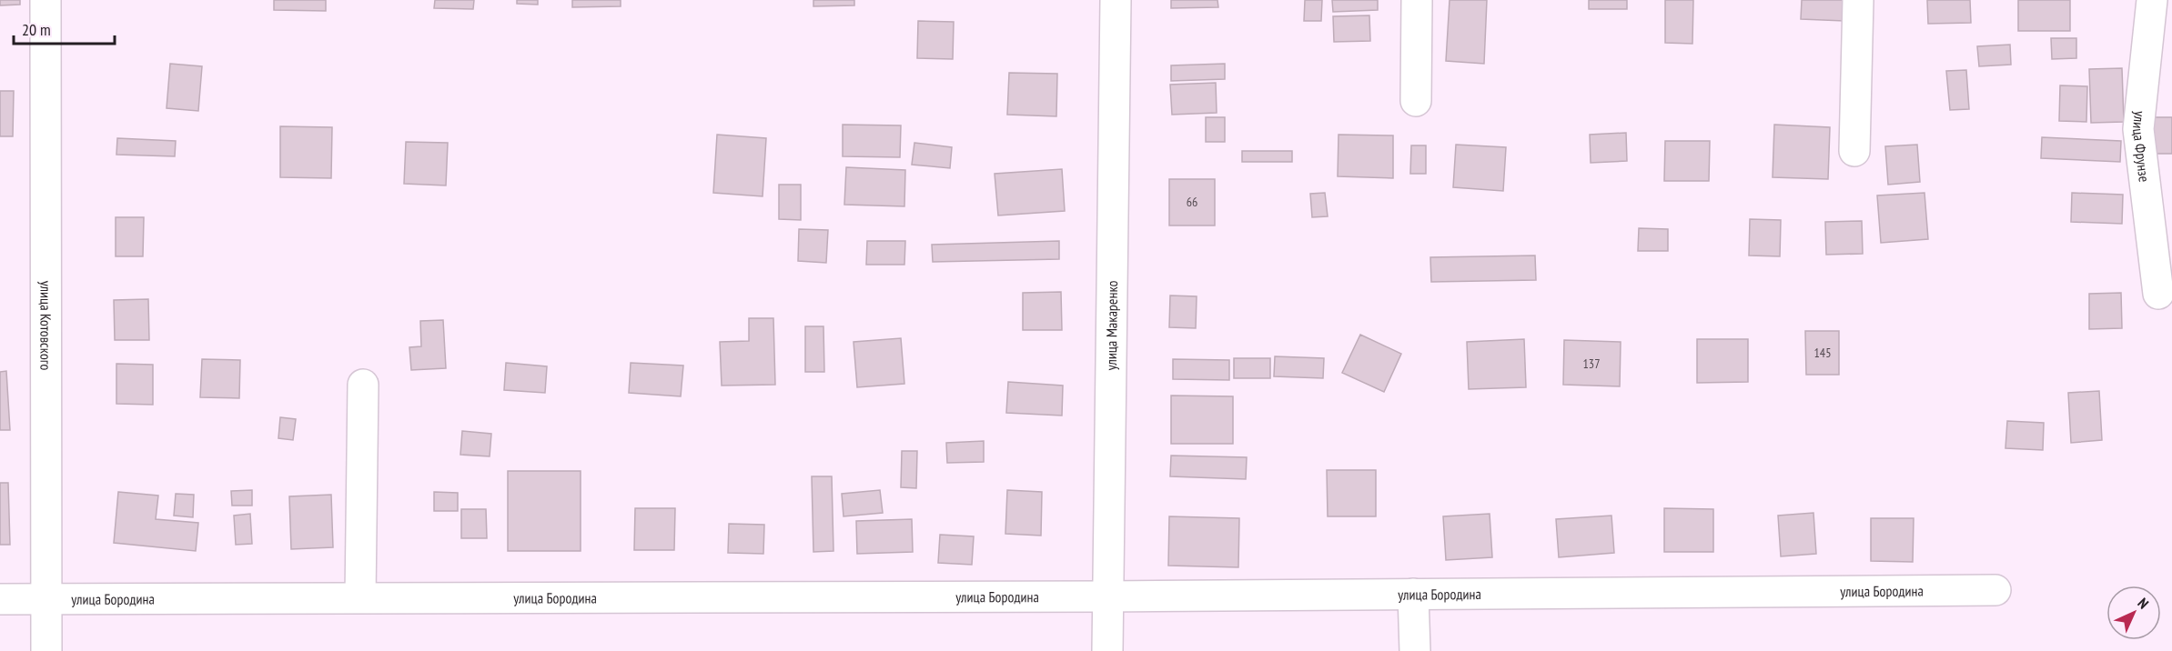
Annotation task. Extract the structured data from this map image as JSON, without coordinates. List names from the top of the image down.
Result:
{
  "streets": {
    "street": [
      "улица Фрунзе",
      "улица Котовского",
      "улица Макаренко",
      "улица Бородина"
    ]
  },
  "crossings": [
    ["улица Котовского", "улица Бородина"],
    ["улица Макаренко", "улица Бородина"]
  ],
  "house_numbers": ["66", "145", "137"],
  "scale_bar": "20 m",
  "north": "top right"
}
